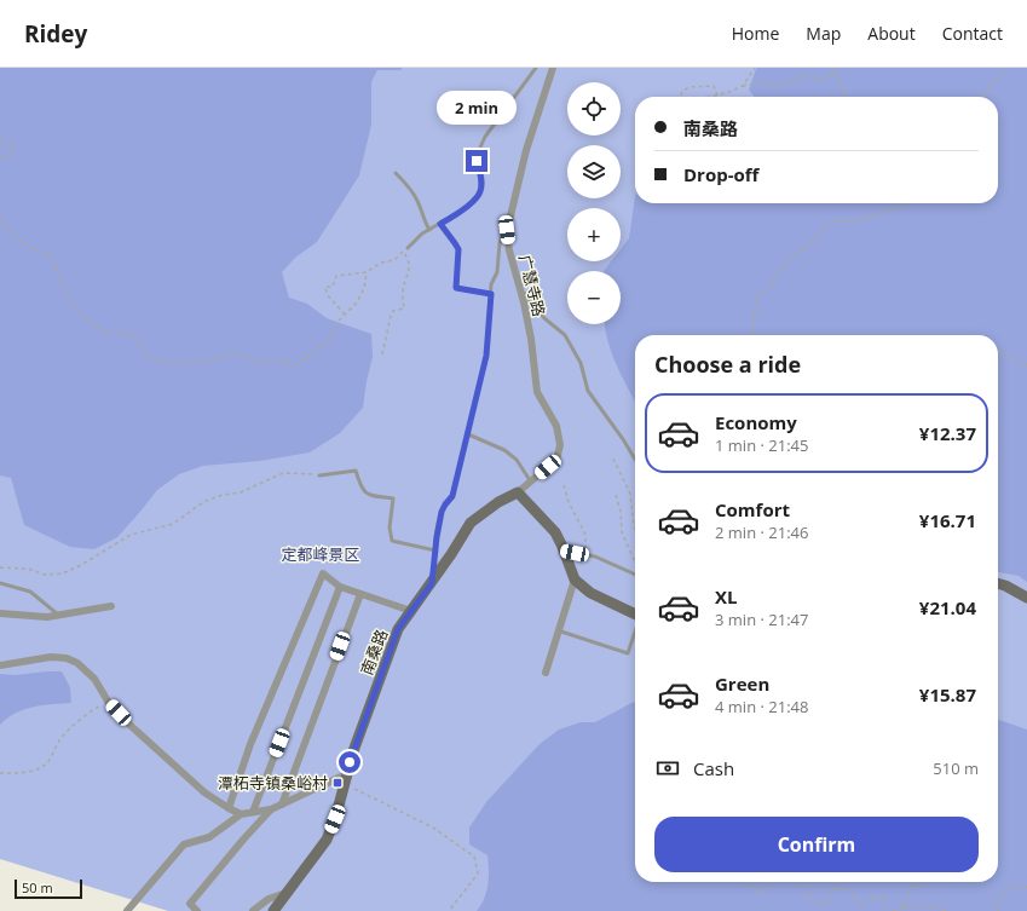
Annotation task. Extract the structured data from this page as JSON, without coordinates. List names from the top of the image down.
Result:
{
  "streets": {
    "street": ["广慧寺路", "南桑路"]
  },
  "crossings": [
    ["广慧寺路", "南桑路"]
  ],
  "parks": ["定都峰景区"],
  "places": {
    "transit": ["潭柘寺镇桑峪村"]
  },
  "scale_bar": "50 m",
  "page": {
    "header": "Ridey",
    "nav": [
      "Home",
      "Map",
      "About",
      "Contact"
    ],
    "map_buttons": ["+", "−"],
    "bubble": "2 min",
    "banner": ["南桑路", "Drop-off"],
    "heading": "Choose a ride",
    "list": [
      {
        "name": "Economy",
        "note": "1 min · 21:45",
        "value": "¥12.37"
      },
      {
        "name": "Comfort",
        "note": "2 min · 21:46",
        "value": "¥16.71"
      },
      {
        "name": "XL",
        "note": "3 min · 21:47",
        "value": "¥21.04"
      },
      {
        "name": "Green",
        "note": "4 min · 21:48",
        "value": "¥15.87"
      }
    ],
    "pay": ["Cash", "510 m"],
    "buttons": "Confirm",
    "scale": "50 m"
  }
}
